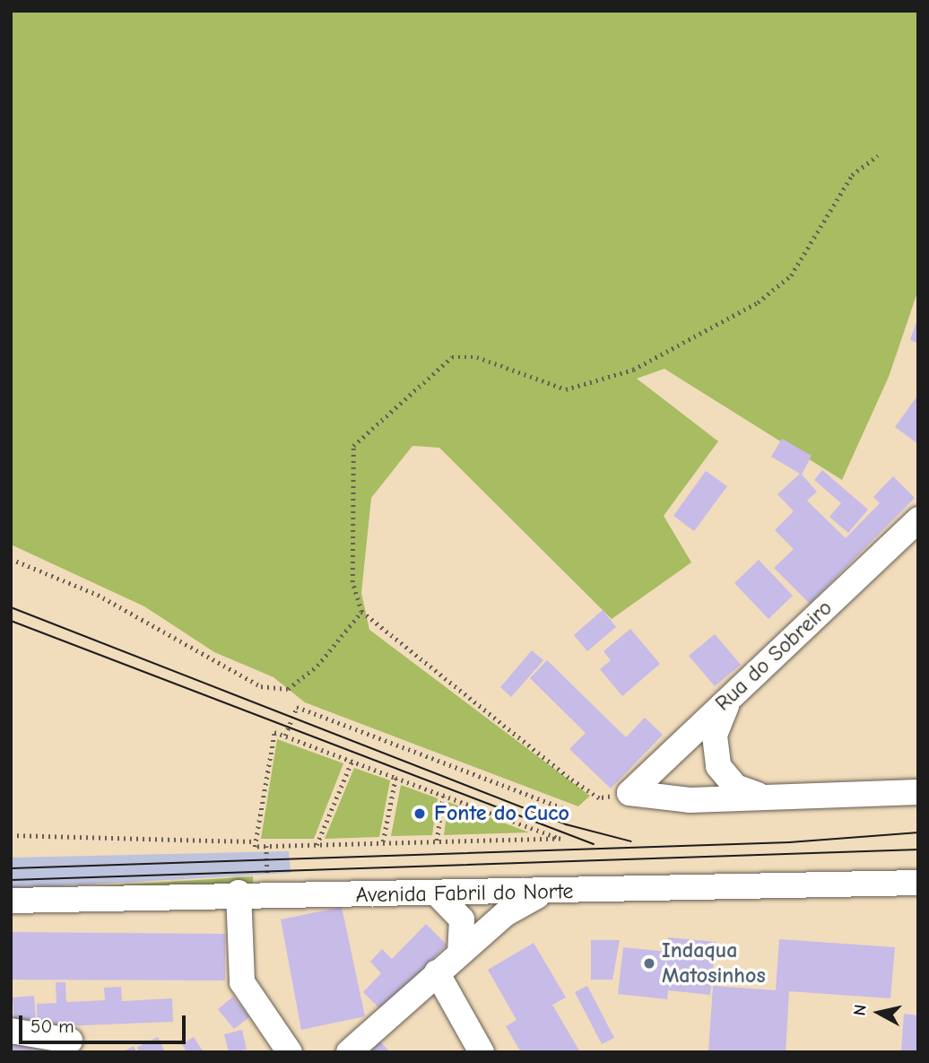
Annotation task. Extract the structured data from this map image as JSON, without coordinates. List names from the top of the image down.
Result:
{
  "streets": {
    "street": ["Rua do Sobreiro", "Avenida Fabril do Norte"]
  },
  "places": ["Fonte do Cuco", "Indaqua Matosinhos"],
  "scale_bar": "50 m",
  "north": "left"
}
